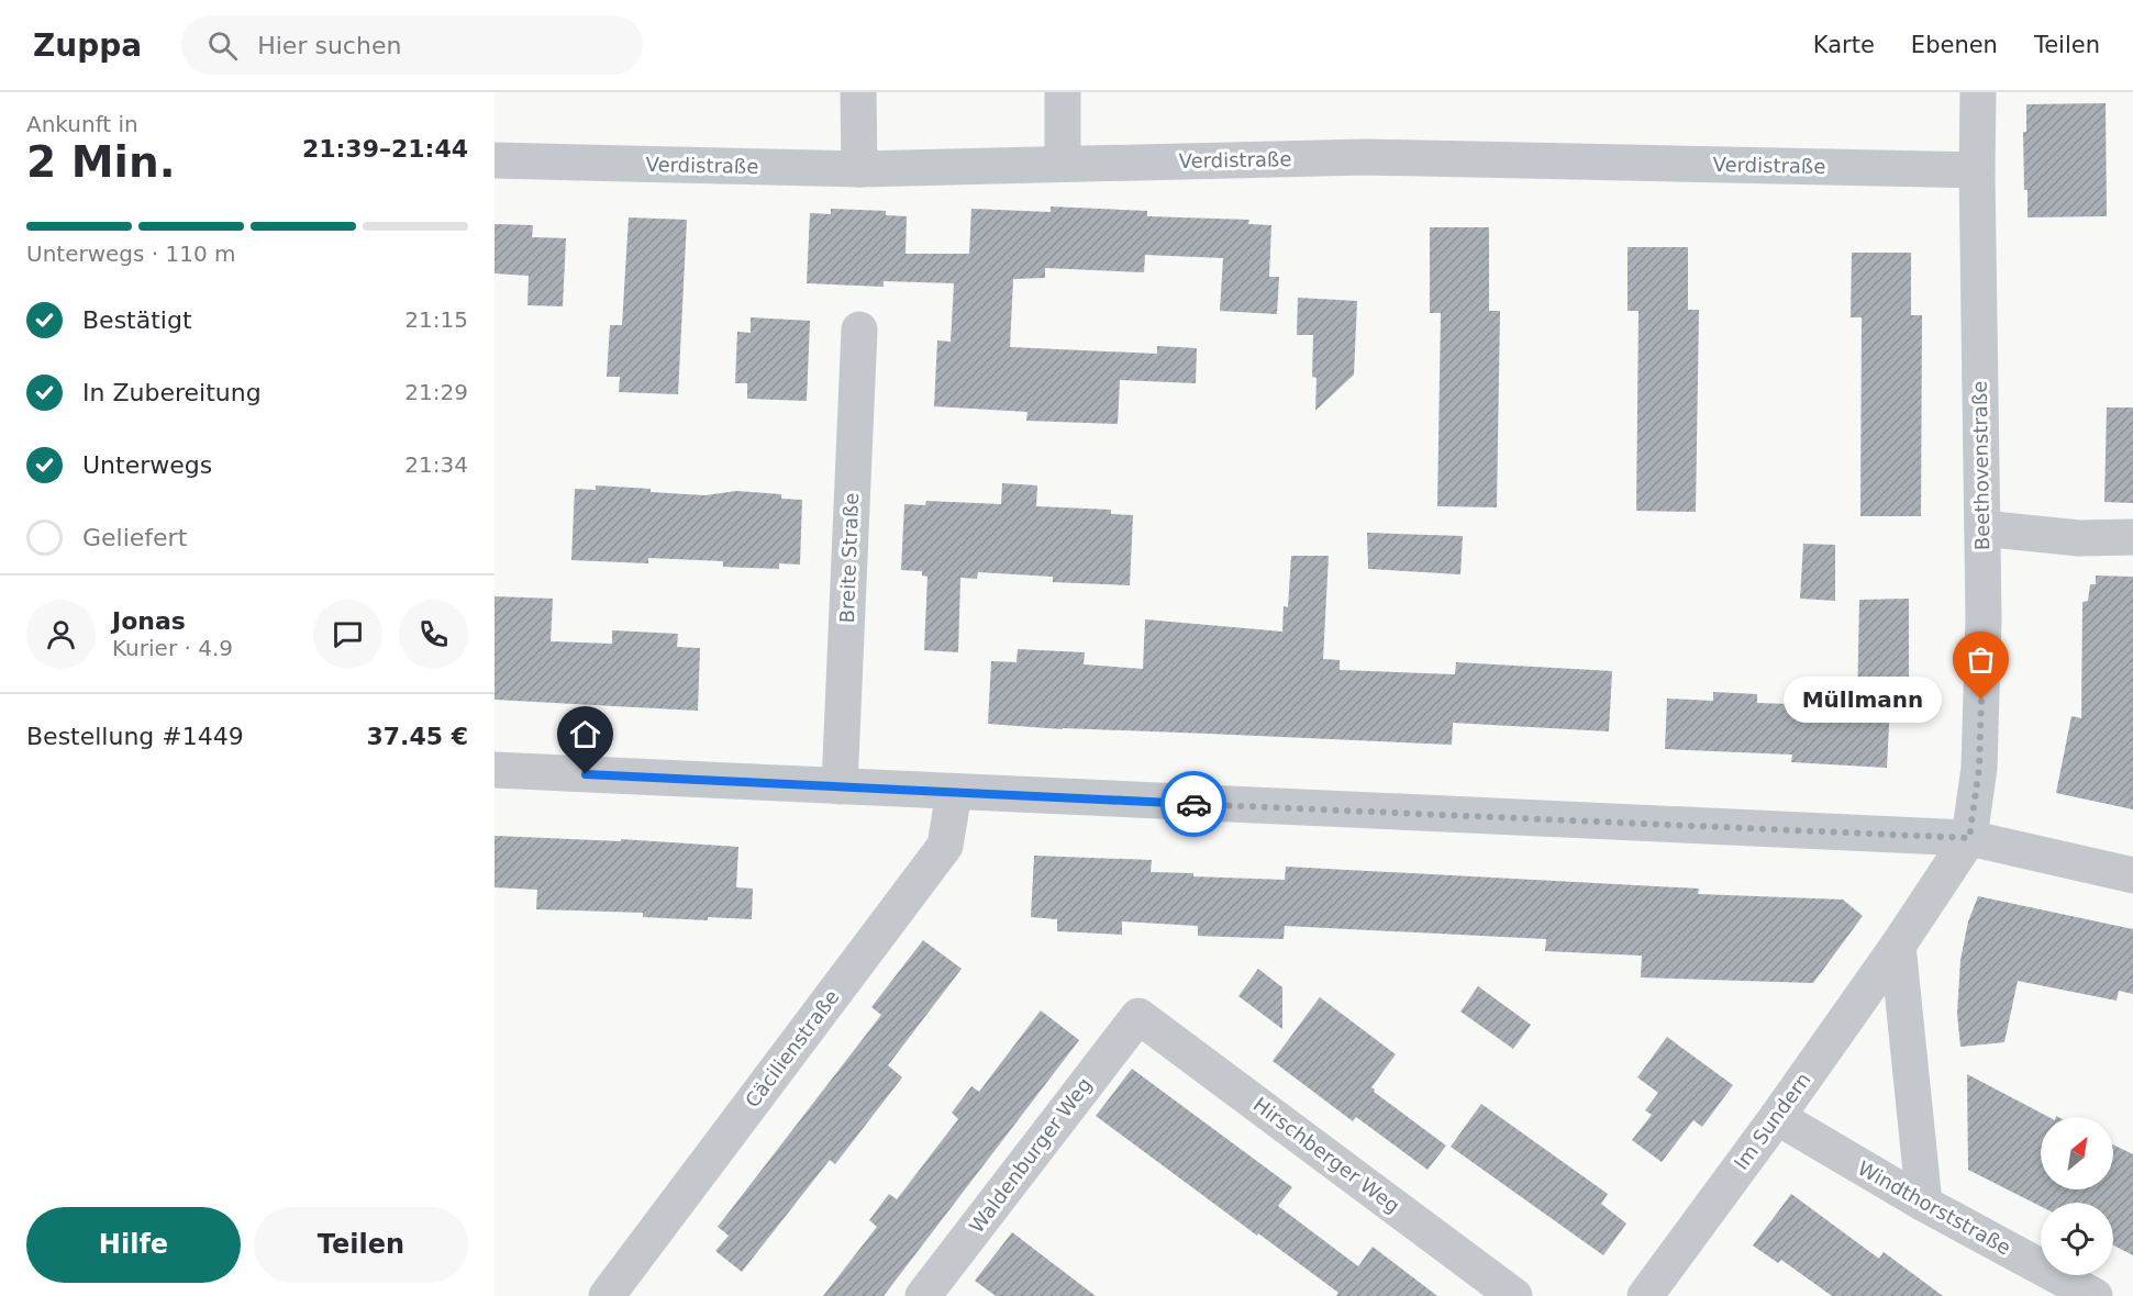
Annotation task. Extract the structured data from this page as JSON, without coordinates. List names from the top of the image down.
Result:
{
  "streets": {
    "street": [
      "Verdistraße",
      "Beethovenstraße",
      "Breite Straße",
      "Cäcilienstraße",
      "Im Sundern",
      "Waldenburger Weg",
      "Hirschberger Weg",
      "Windthorststraße"
    ]
  },
  "crossings": [
    ["Verdistraße", "Beethovenstraße"],
    ["Beethovenstraße", "Im Sundern"],
    ["Im Sundern", "Windthorststraße"],
    ["Waldenburger Weg", "Hirschberger Weg"]
  ],
  "places": ["Müllmann"],
  "north": "top right",
  "page": {
    "header": "Zuppa",
    "search": "Hier suchen",
    "nav": ["Karte", "Ebenen", "Teilen"],
    "heading": ["2 Min.", "Ankunft in", "21:39–21:44"],
    "panel": [
      "Jonas",
      "Kurier · 4.9",
      "Bestellung #1449",
      "37.45 €"
    ],
    "bar": "Unterwegs · 110 m",
    "list": [
      ["Bestätigt", "21:15"],
      ["In Zubereitung", "21:29"],
      ["Unterwegs", "21:34"],
      "Geliefert"
    ],
    "bubble": "Müllmann",
    "buttons": ["Hilfe", "Teilen"]
  }
}
